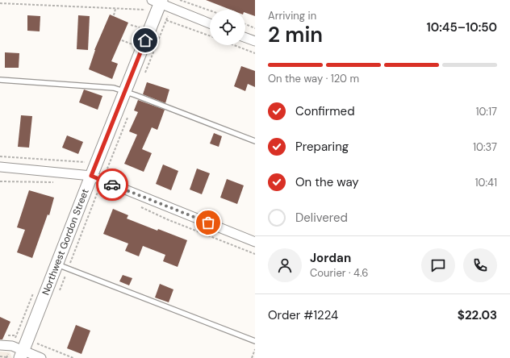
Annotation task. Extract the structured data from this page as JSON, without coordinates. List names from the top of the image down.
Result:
{
  "streets": {
    "main road": ["Northwest Gordon Street"]
  },
  "page": {
    "heading": ["2 min", "Arriving in", "10:45–10:50"],
    "panel": [
      "Jordan",
      "Courier · 4.6",
      "Order #1224",
      "$22.03"
    ],
    "bar": "On the way · 120 m",
    "list": [
      ["Confirmed", "10:17"],
      ["Preparing", "10:37"],
      ["On the way", "10:41"],
      "Delivered"
    ]
  }
}
